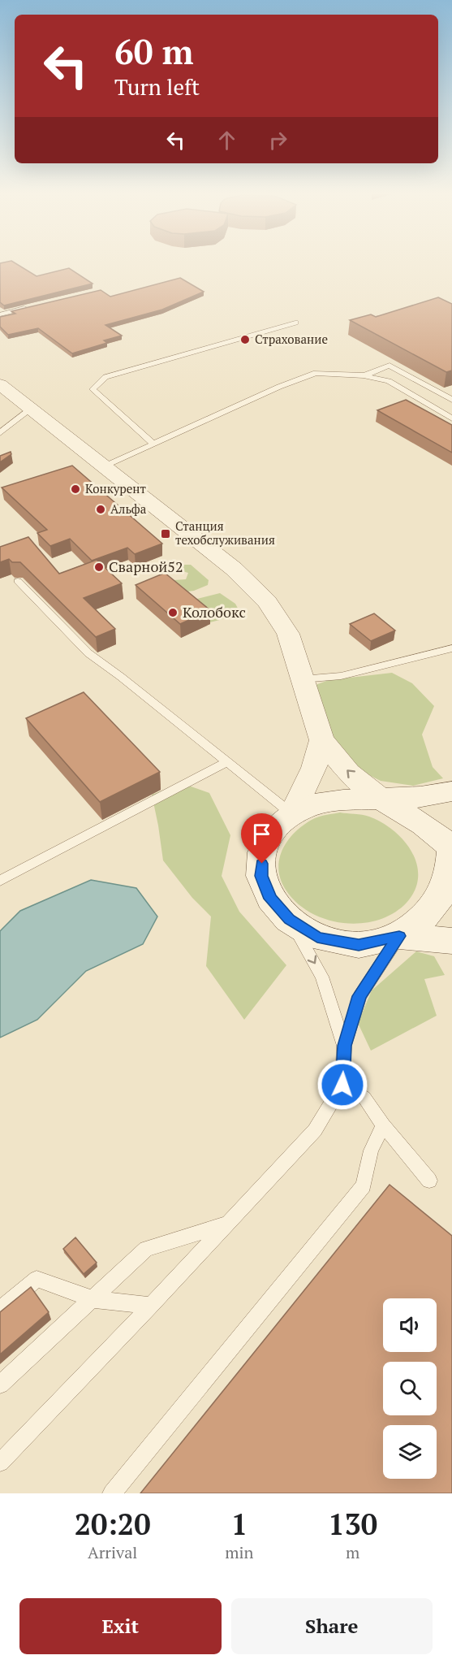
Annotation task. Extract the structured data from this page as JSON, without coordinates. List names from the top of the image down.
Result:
{
  "places": {
    "other": [
      "Страхование",
      "Конкурент",
      "Альфа",
      "Сварной52",
      "Колобокс"
    ],
    "transit": ["Станция техобслуживания"]
  },
  "page": {
    "turn": ["60 m", "Turn left"],
    "eta": [
      "20:20",
      "Arrival",
      "1",
      "min",
      "130",
      "m"
    ],
    "buttons": ["Exit", "Share"]
  }
}
